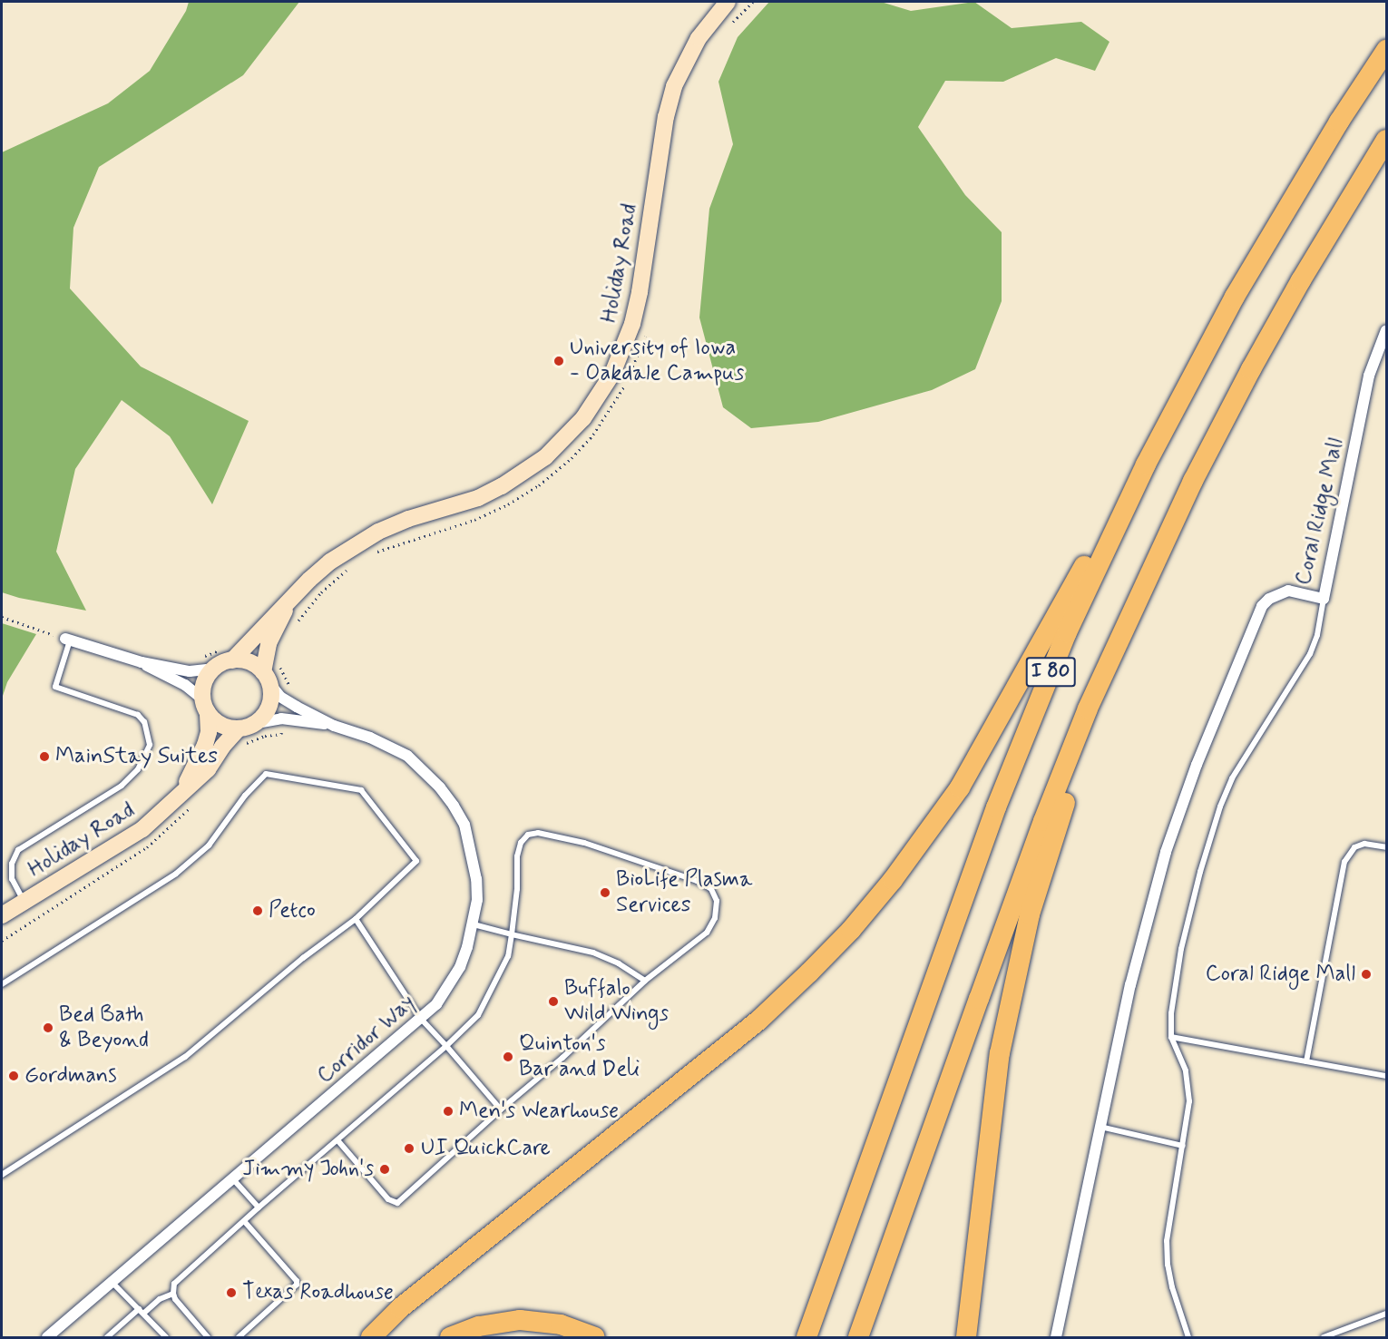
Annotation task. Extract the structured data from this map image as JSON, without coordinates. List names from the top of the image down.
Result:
{
  "streets": {
    "highway": ["I 80"],
    "street": ["Holiday Road", "Coral Ridge Mall", "Corridor Way"]
  },
  "crossings": [
    ["Holiday Road", "Corridor Way"]
  ],
  "places": [
    "University of Iowa - Oakdale Campus",
    "MainStay Suites",
    "BioLife Plasma Services",
    "Petco",
    "Coral Ridge Mall",
    "Buffalo Wild Wings",
    "Bed Bath & Beyond",
    "Quinton's Bar and Deli",
    "Gordmans",
    "Men's Wearhouse",
    "UI QuickCare",
    "Jimmy John's",
    "Texas Roadhouse"
  ]
}
